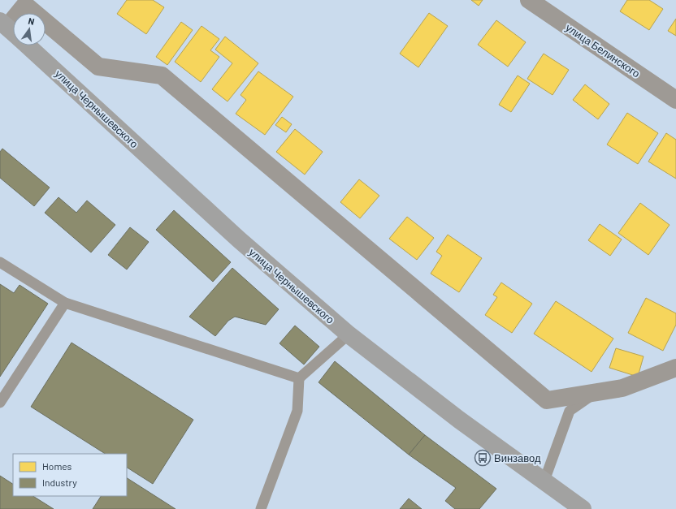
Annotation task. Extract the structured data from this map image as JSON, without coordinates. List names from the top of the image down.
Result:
{
  "streets": {
    "main road": ["улица Чернышевского"],
    "street": ["улица Белинского"]
  },
  "places": {
    "bus stop": ["Винзавод"]
  },
  "legend": ["Homes", "Industry"],
  "north": "top"
}
